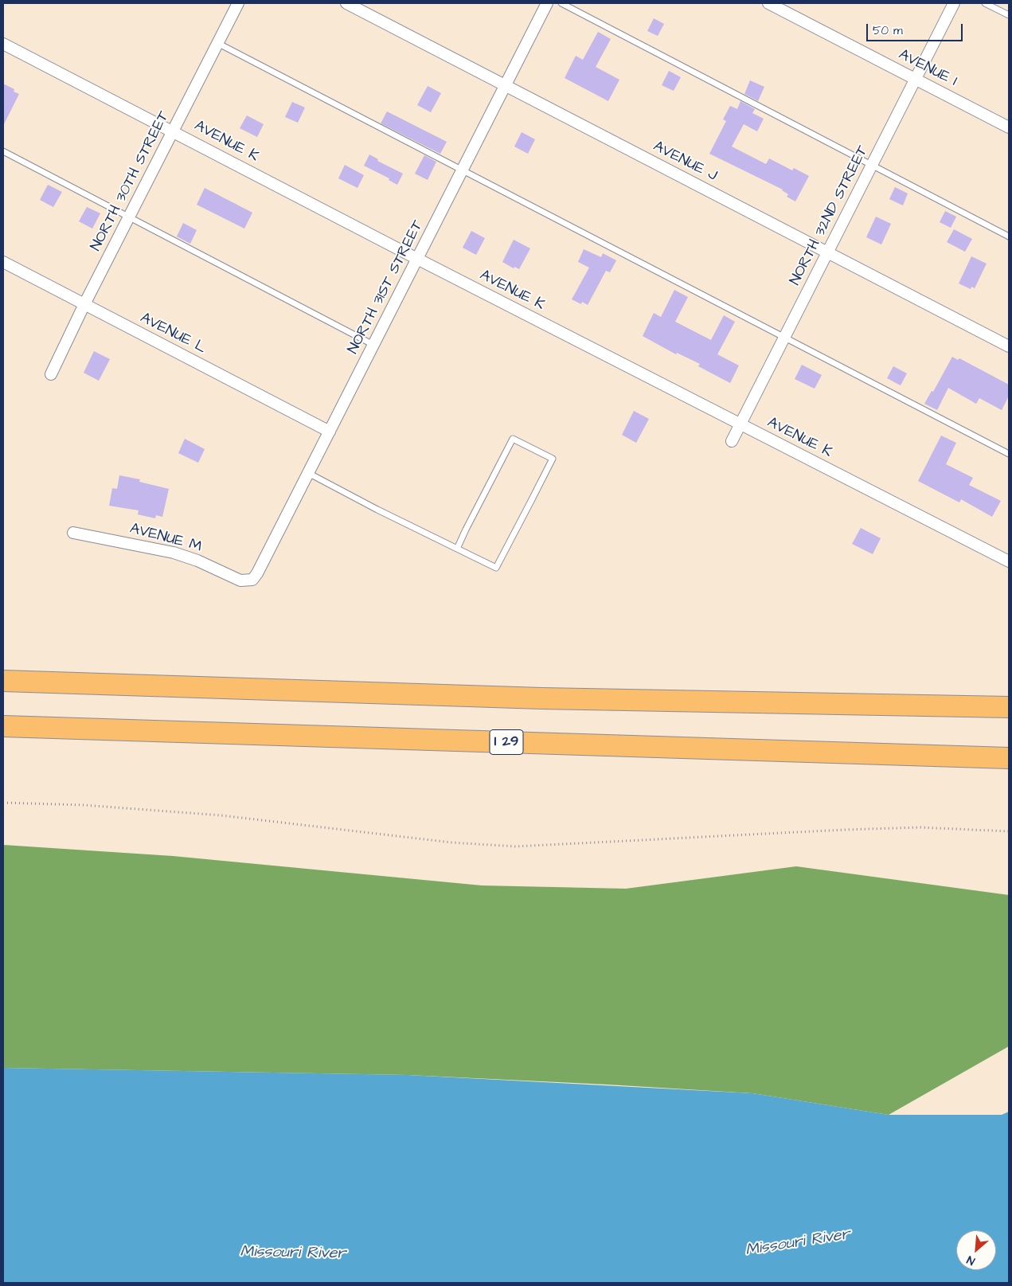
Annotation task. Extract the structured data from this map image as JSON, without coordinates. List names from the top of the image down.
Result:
{
  "streets": {
    "highway": ["I 29"],
    "street": [
      "AVENUE I",
      "AVENUE K",
      "AVENUE J",
      "NORTH 30TH STREET",
      "NORTH 32ND STREET",
      "NORTH 31ST STREET",
      "AVENUE L",
      "AVENUE M"
    ]
  },
  "crossings": [
    ["AVENUE I", "NORTH 32ND STREET"],
    ["AVENUE K", "NORTH 30TH STREET"],
    ["AVENUE K", "NORTH 32ND STREET"],
    ["AVENUE K", "NORTH 31ST STREET"],
    ["AVENUE J", "NORTH 32ND STREET"],
    ["AVENUE J", "NORTH 31ST STREET"],
    ["NORTH 30TH STREET", "AVENUE L"],
    ["NORTH 31ST STREET", "AVENUE L"],
    ["NORTH 31ST STREET", "AVENUE M"]
  ],
  "water": ["Missouri River"],
  "scale_bar": "50 m",
  "north": "bottom left"
}
